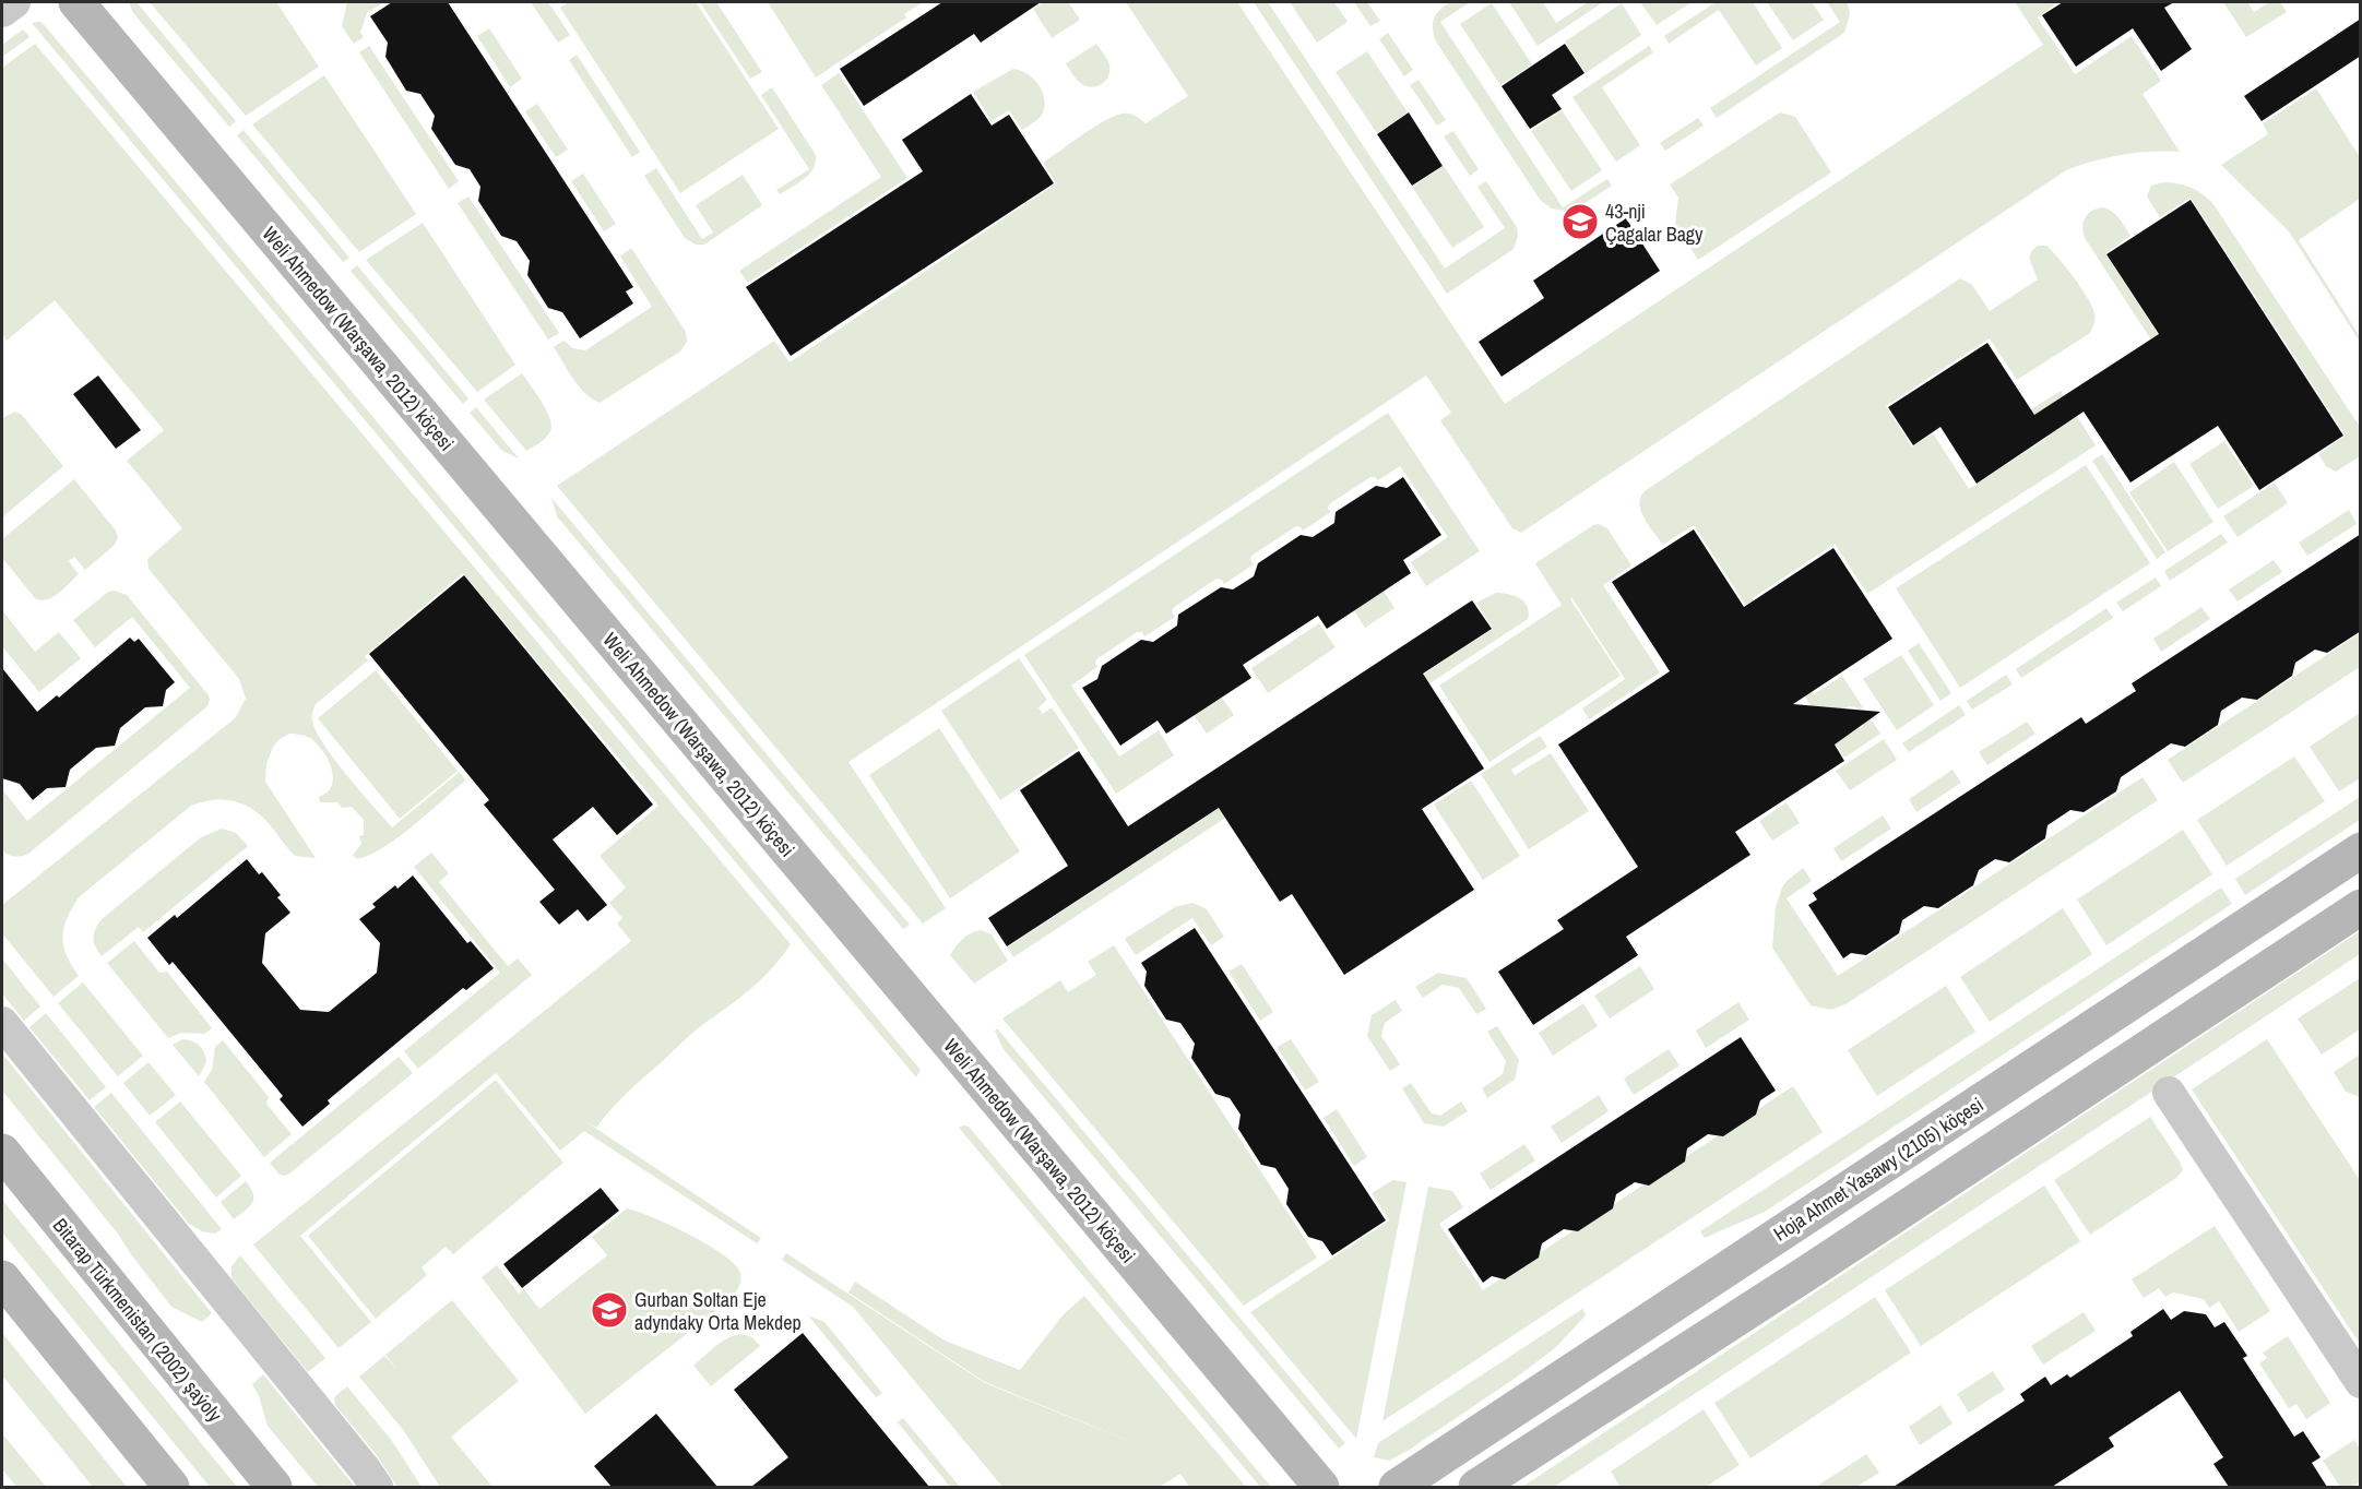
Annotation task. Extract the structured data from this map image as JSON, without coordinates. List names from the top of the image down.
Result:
{
  "streets": {
    "main road": ["Weli Ahmedow (Warşawa, 2012) köçesi", "Hoja Ahmet Ýasawy (2105) köçesi", "Bitarap Türkmenistan (2002) şaýoly"]
  },
  "places": {
    "school or university": ["43-nji Çagalar Bagy", "Gurban Soltan Eje adyndaky Orta Mekdep"]
  }
}
